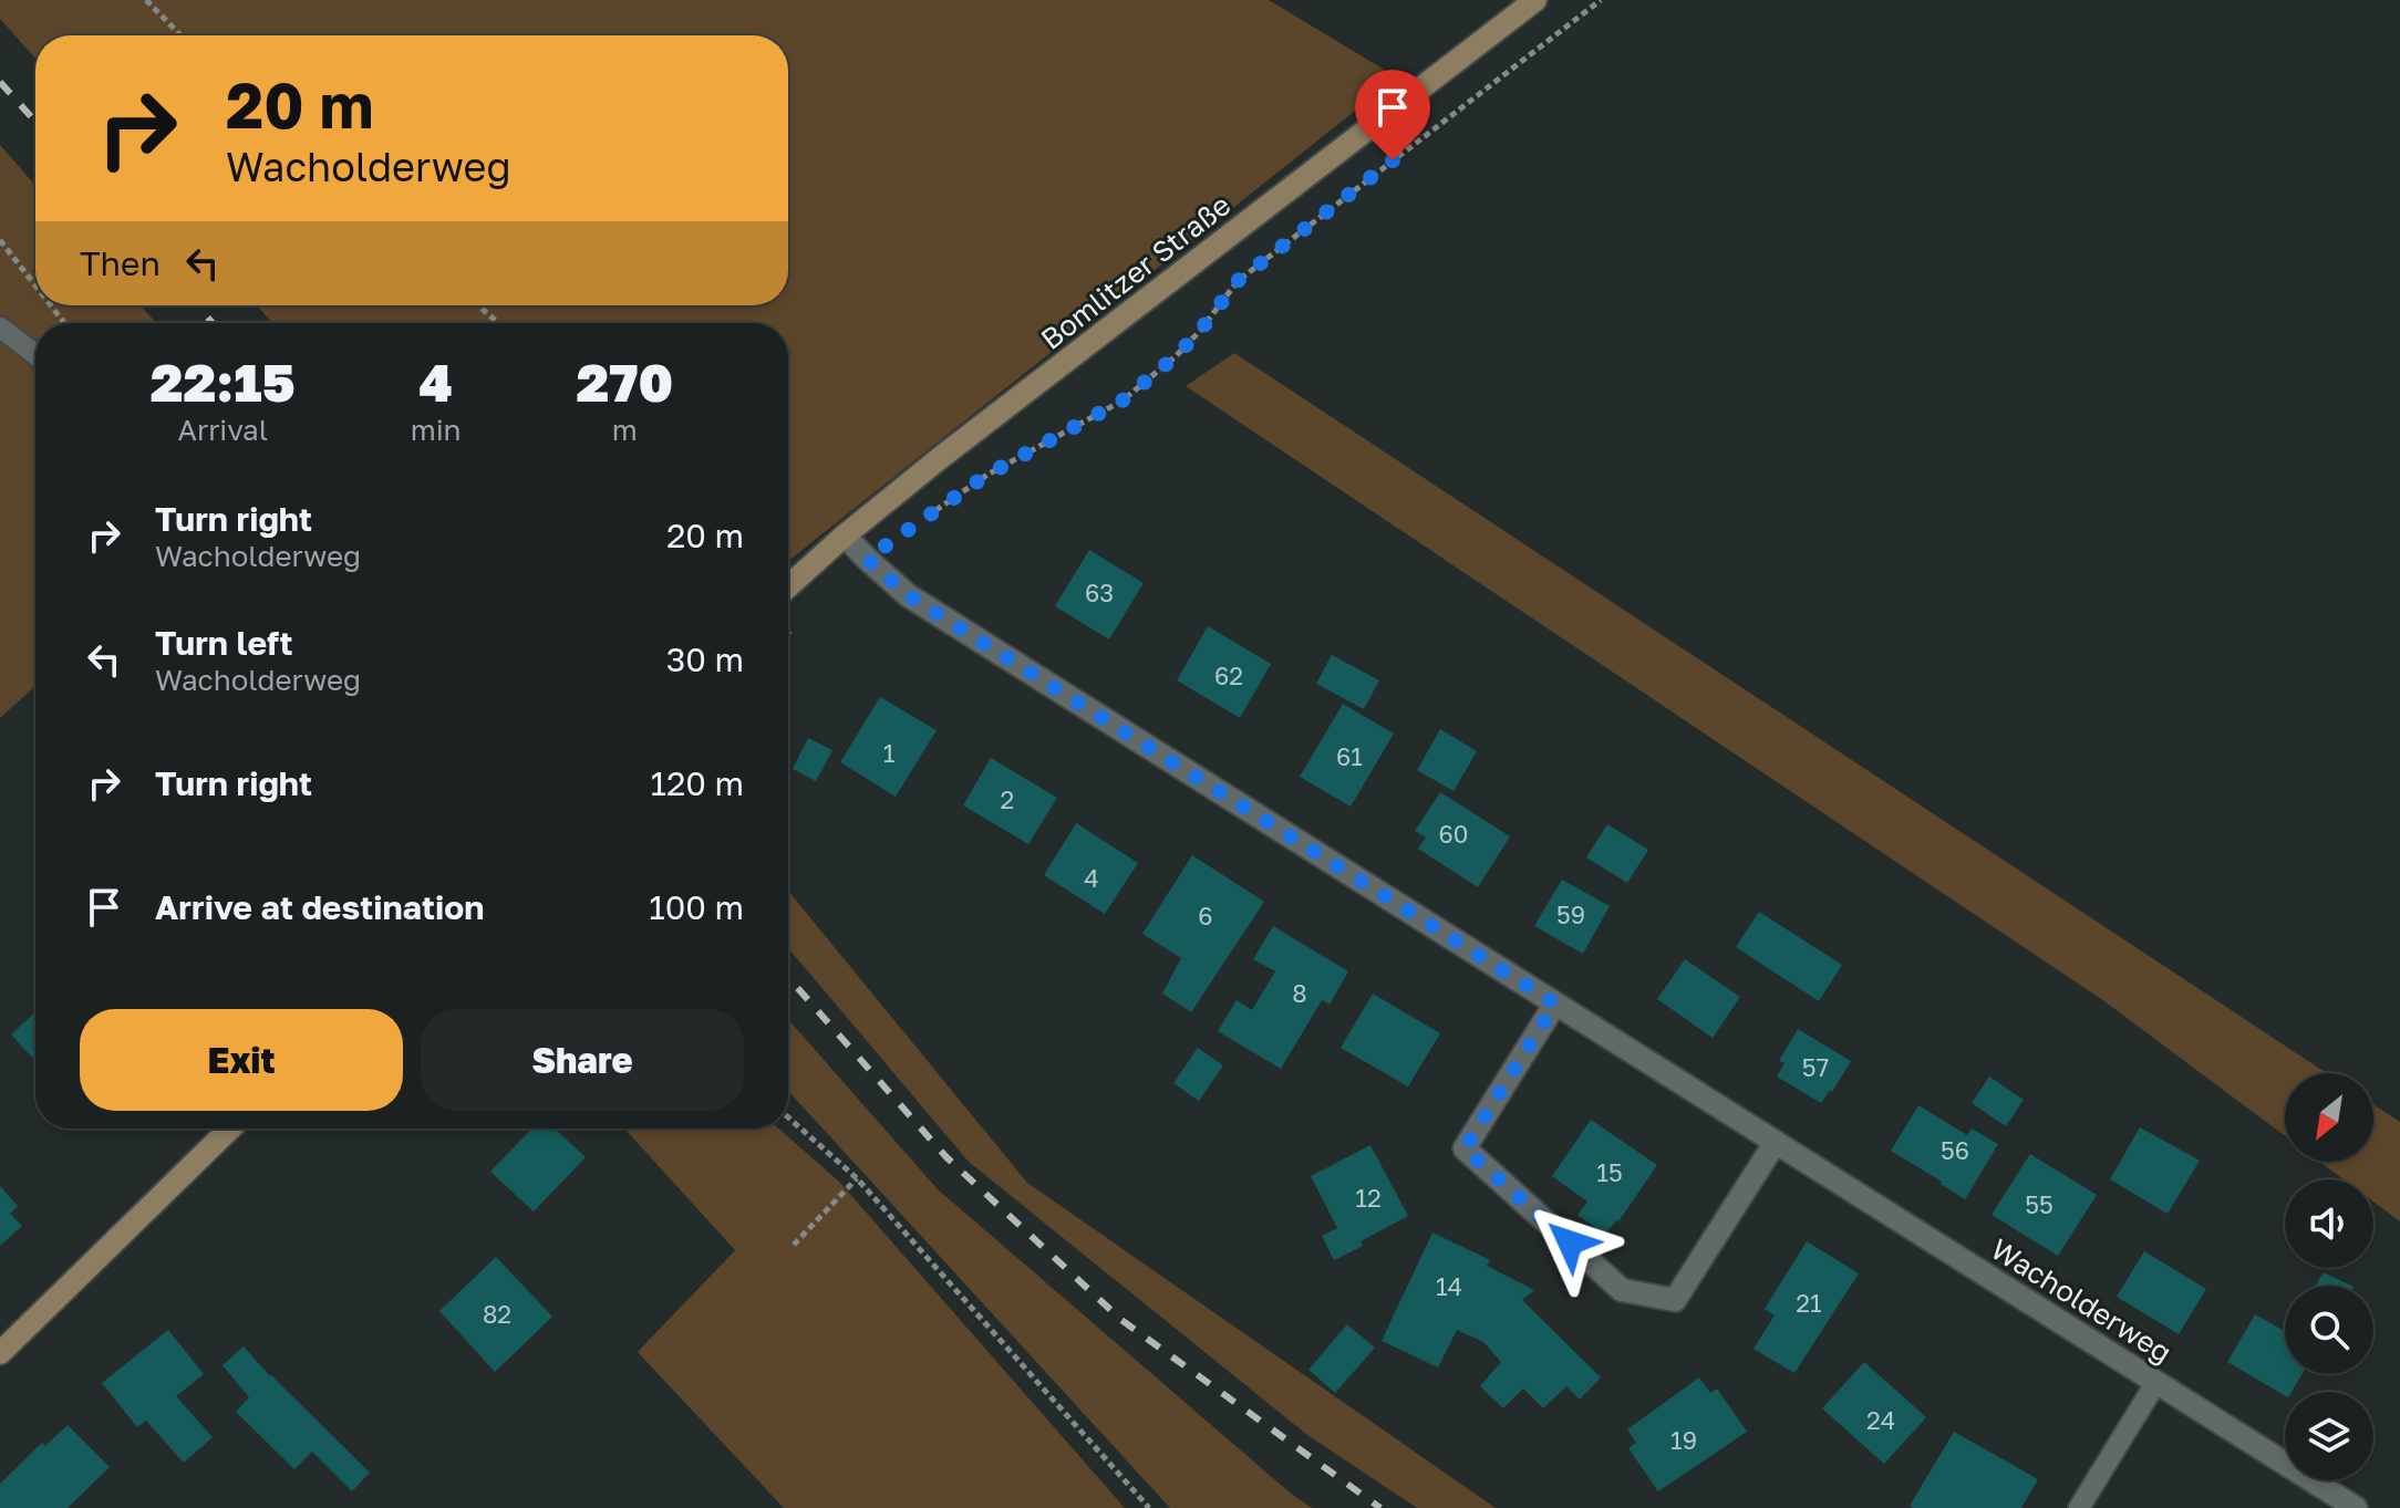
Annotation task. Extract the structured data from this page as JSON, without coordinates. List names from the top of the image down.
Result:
{
  "streets": {
    "street": ["Bomlitzer Straße", "Wacholderweg"]
  },
  "crossings": [
    ["Bomlitzer Straße", "Wacholderweg"]
  ],
  "house_numbers": [
    "63",
    "62",
    "1",
    "61",
    "2",
    "60",
    "4",
    "59",
    "6",
    "8",
    "57",
    "56",
    "15",
    "12",
    "55",
    "14",
    "21",
    "82",
    "24",
    "19"
  ],
  "north": "bottom left",
  "page": {
    "turn": ["20 m", "Wacholderweg"],
    "then": "Then",
    "eta": [
      "22:15",
      "Arrival",
      "4",
      "min",
      "270",
      "m"
    ],
    "list": [
      {
        "name": "Turn right",
        "note": "Wacholderweg",
        "value": "20 m"
      },
      {
        "name": "Turn left",
        "note": "Wacholderweg",
        "value": "30 m"
      },
      {
        "name": "Turn right",
        "value": "120 m"
      },
      {
        "name": "Arrive at destination",
        "value": "100 m"
      }
    ],
    "buttons": ["Exit", "Share"]
  }
}
